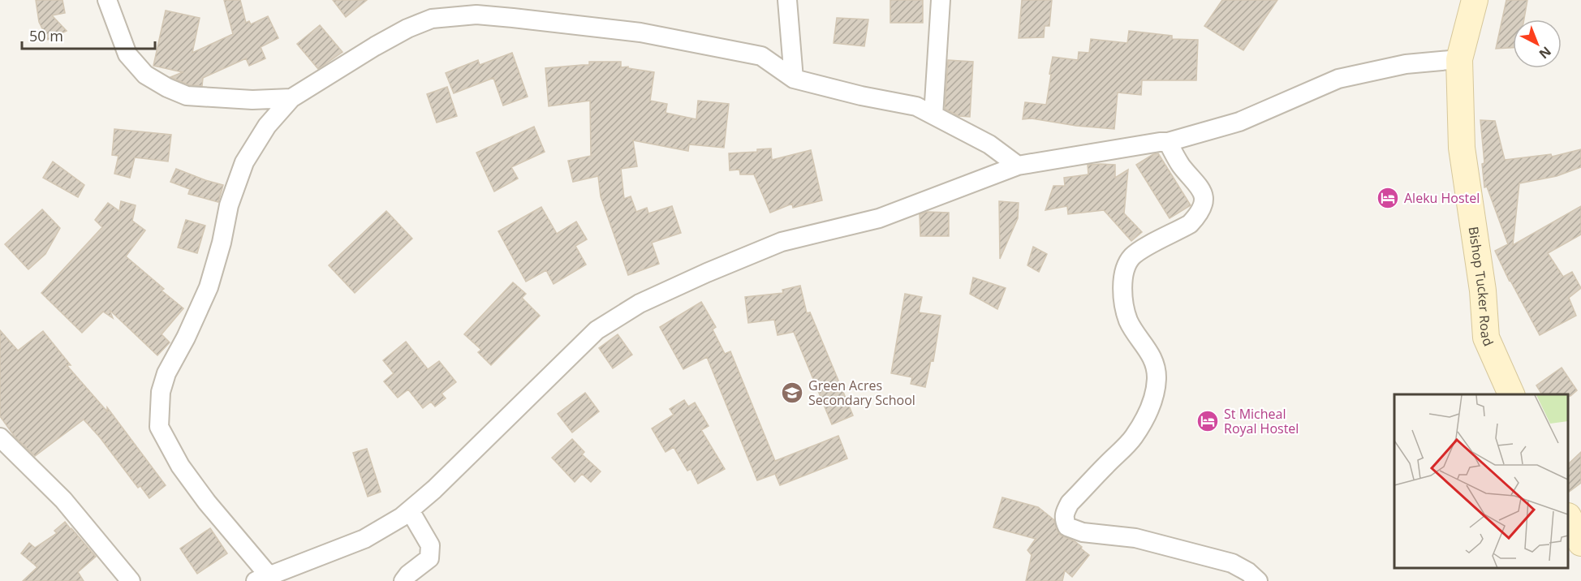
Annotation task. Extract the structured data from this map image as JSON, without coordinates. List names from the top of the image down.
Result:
{
  "streets": {
    "main road": ["Bishop Tucker Road"]
  },
  "places": {
    "hotel": ["Aleku Hostel", "St Micheal Royal Hostel"],
    "school or university": ["Green Acres Secondary School"]
  },
  "scale_bar": "50 m",
  "north": "bottom right"
}
